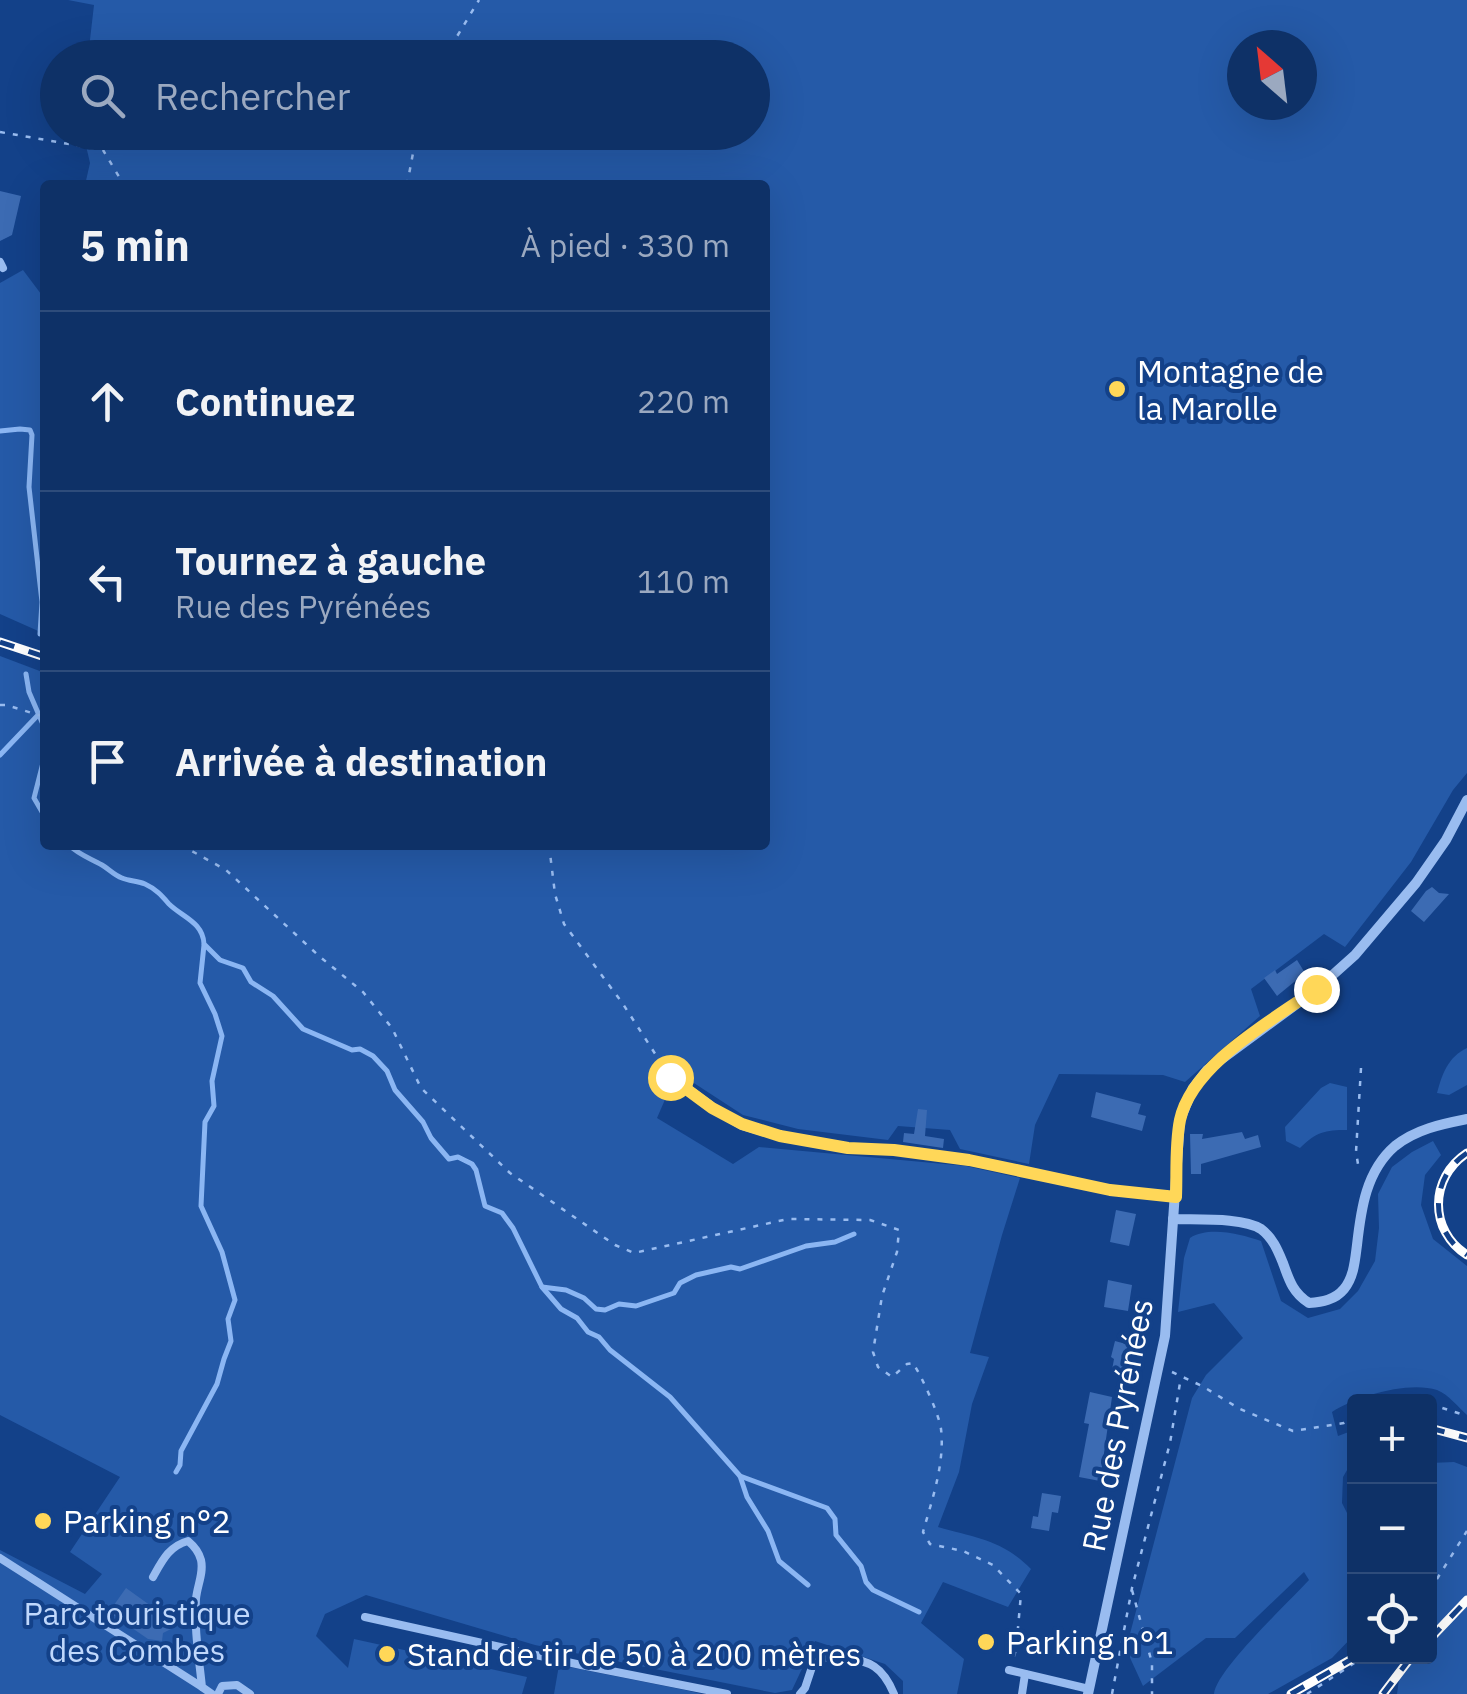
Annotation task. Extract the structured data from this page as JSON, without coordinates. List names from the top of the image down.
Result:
{
  "streets": {
    "street": ["Rue des Pyrénées"]
  },
  "parks": ["Parc touristique des Combes"],
  "places": [
    "Montagne de la Marolle",
    "Parking n°2",
    "Parking n°1",
    "Stand de tir de 50 à 200 mètres"
  ],
  "north": "top left",
  "page": {
    "search": "Rechercher",
    "heading": ["5 min", "À pied · 330 m"],
    "list": [
      ["Continuez", "220 m"],
      ["Tournez à gauche", "Rue des Pyrénées", "110 m"],
      "Arrivée à destination"
    ],
    "map_buttons": ["+", "−"]
  }
}
